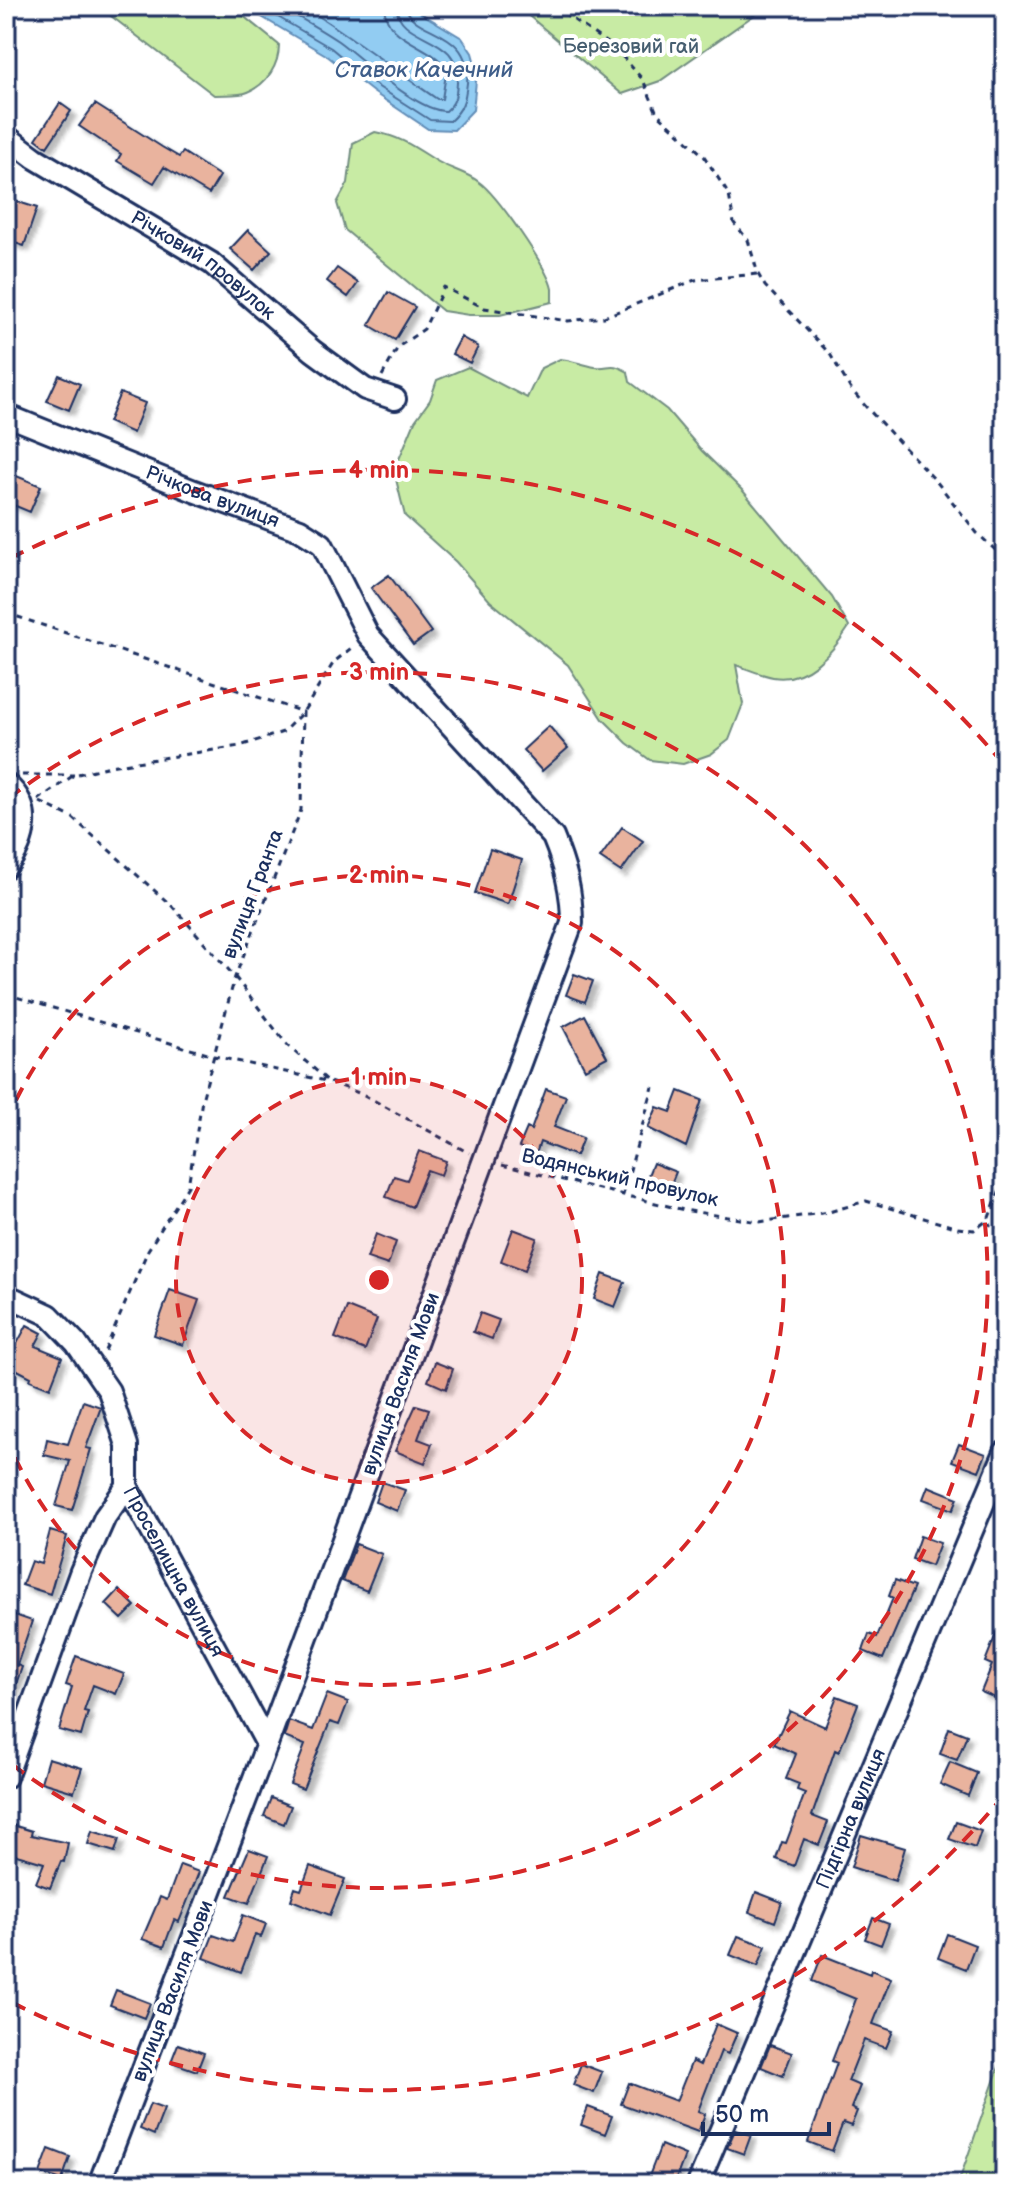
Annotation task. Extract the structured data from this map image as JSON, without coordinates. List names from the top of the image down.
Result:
{
  "streets": {
    "street": [
      "Річковий провулок",
      "Річкова вулиця",
      "вулиця Василя Мови",
      "Проселищна вулиця",
      "Підгірна вулиця"
    ],
    "path": ["вулиця Гранта", "Водянський провулок"]
  },
  "crossings": [
    ["Річкова вулиця", "вулиця Василя Мови"],
    ["вулиця Гранта", "Водянський провулок"],
    ["вулиця Гранта", "Проселищна вулиця"],
    ["Водянський провулок", "вулиця Василя Мови"],
    ["вулиця Василя Мови", "Проселищна вулиця"]
  ],
  "water": ["Ставок Качечний"],
  "parks": ["Березовий гай"],
  "scale_bar": "50 m",
  "rings": [
    "4 min",
    "3 min",
    "2 min",
    "1 min"
  ]
}
